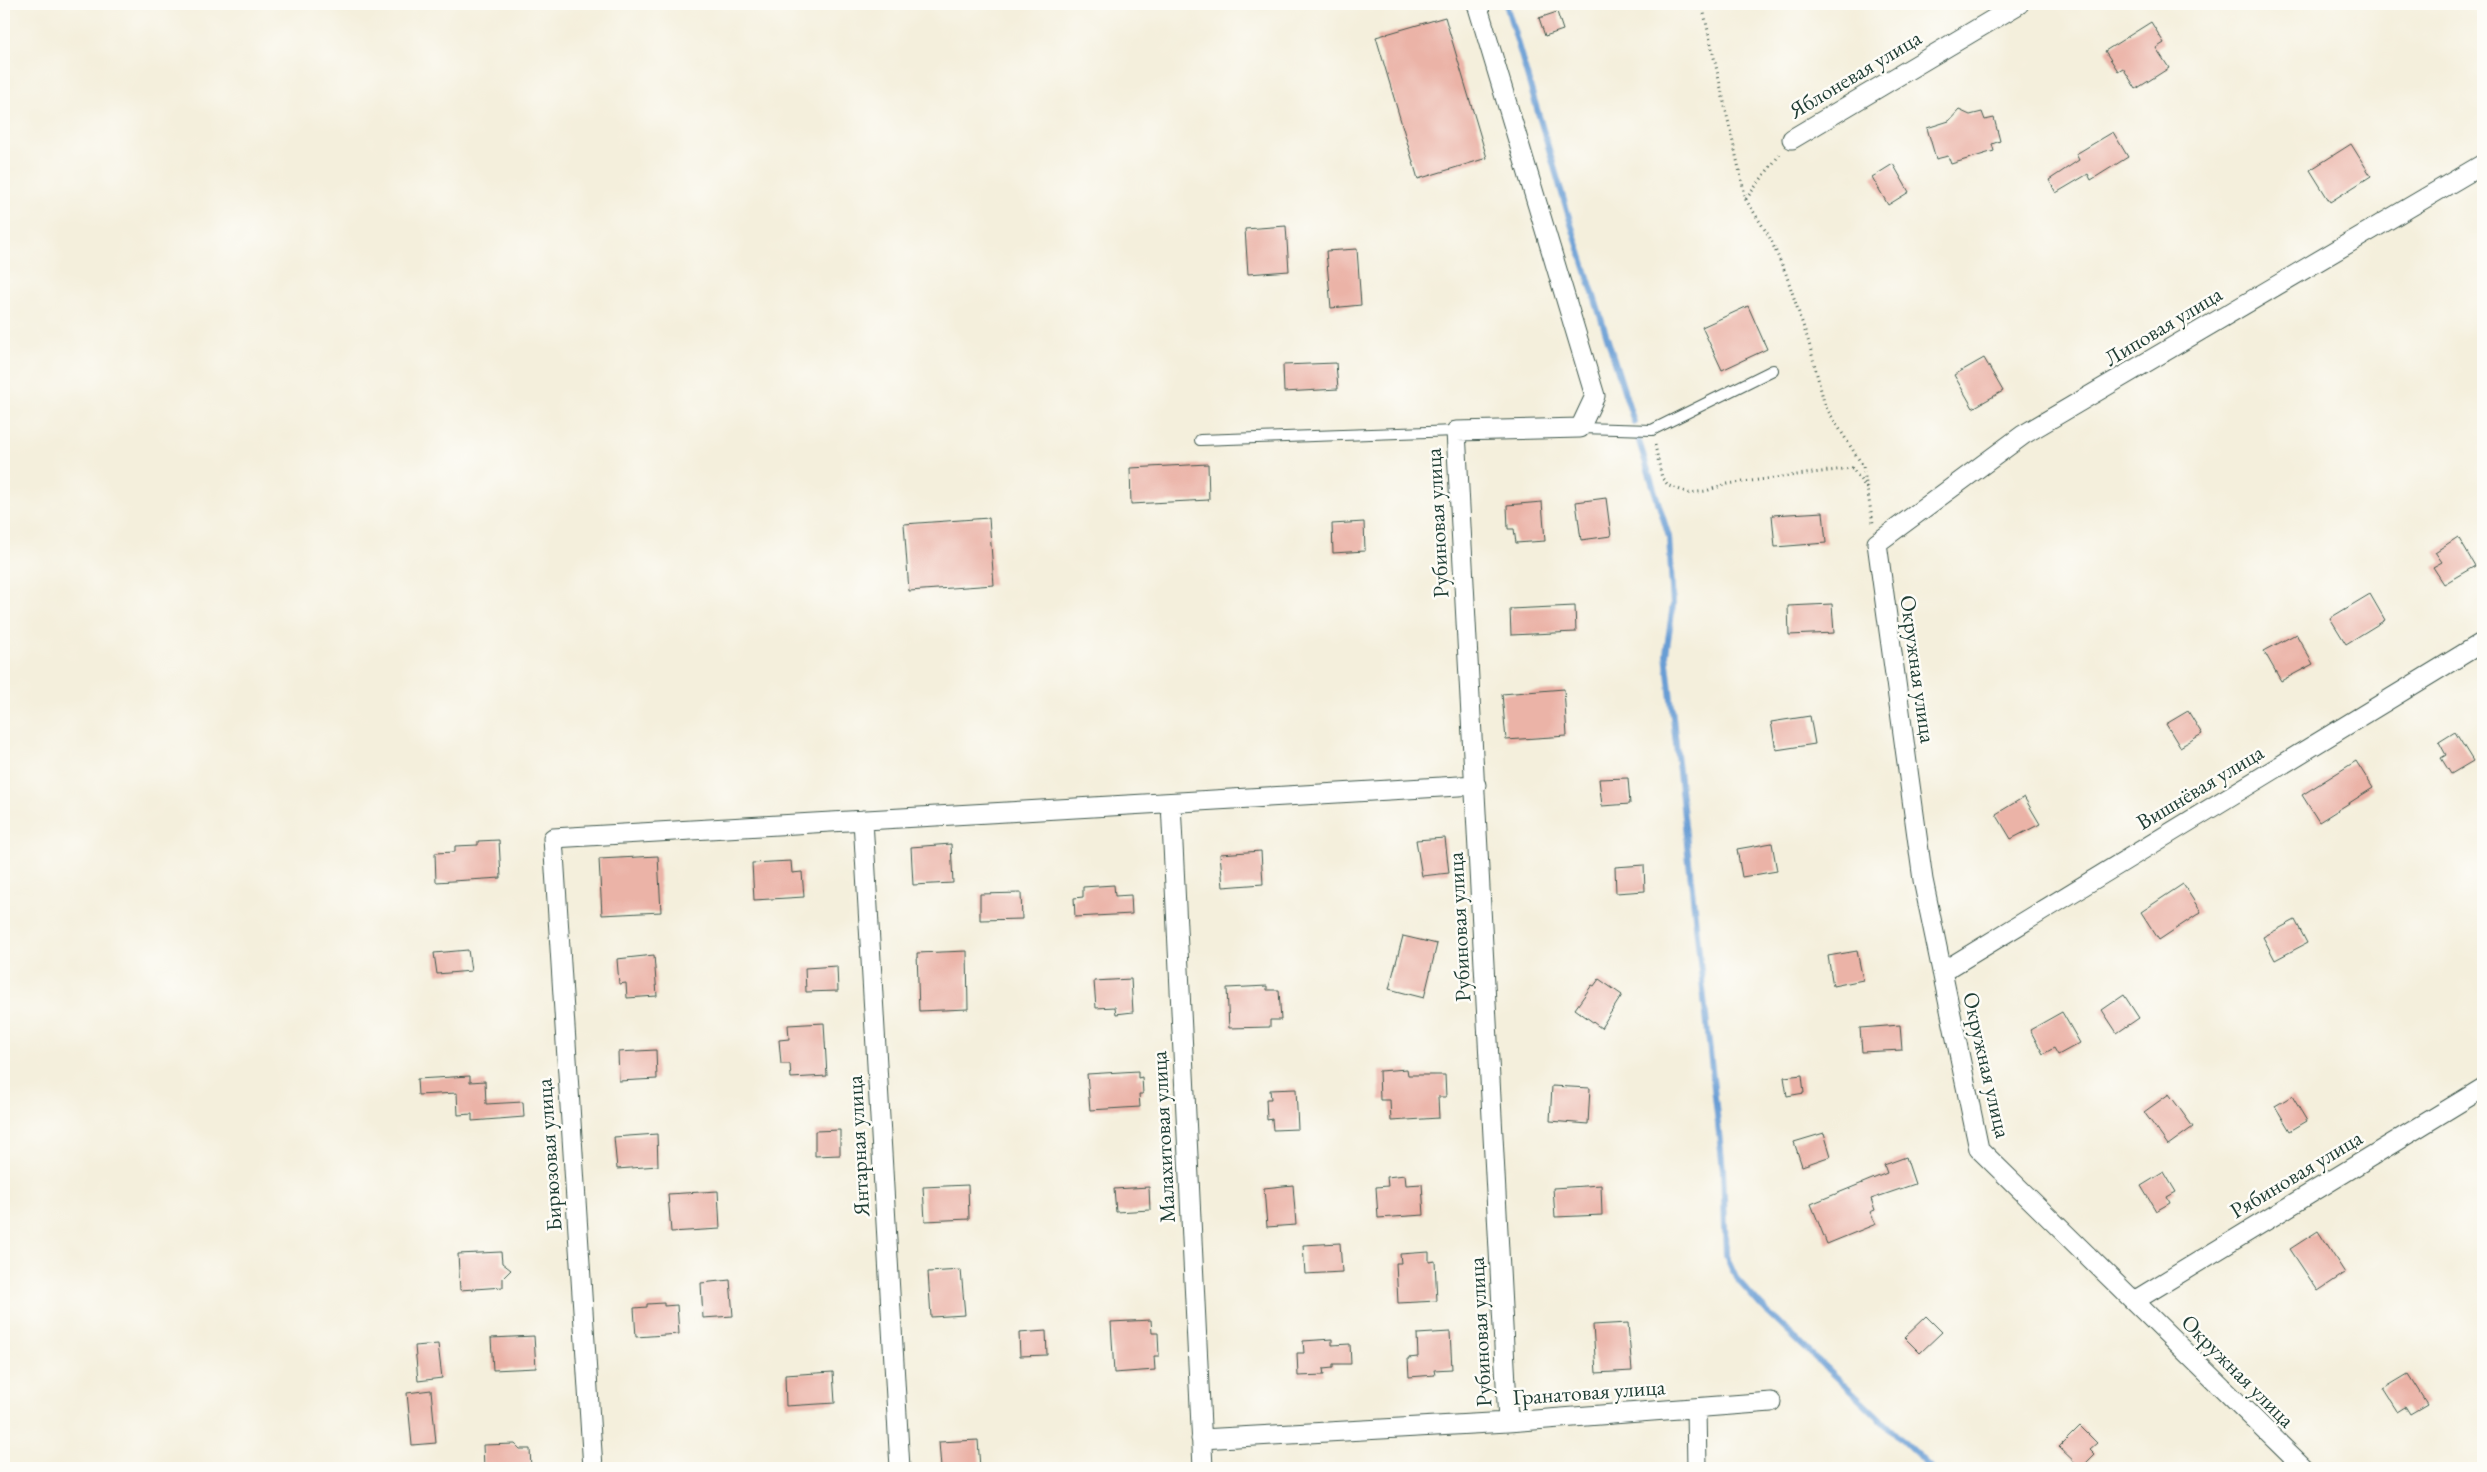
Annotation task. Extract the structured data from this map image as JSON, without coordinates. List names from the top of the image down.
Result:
{
  "streets": {
    "street": [
      "Яблоневая улица",
      "Липовая улица",
      "Рубиновая улица",
      "Окружная улица",
      "Вишнёвая улица",
      "Малахитовая улица",
      "Янтарная улица",
      "Бирюзовая улица",
      "Рябиновая улица",
      "Гранатовая улица"
    ]
  },
  "crossings": [
    ["Липовая улица", "Окружная улица"],
    ["Рубиновая улица", "Гранатовая улица"],
    ["Окружная улица", "Вишнёвая улица"],
    ["Окружная улица", "Рябиновая улица"],
    ["Малахитовая улица", "Гранатовая улица"],
    ["Янтарная улица", "Бирюзовая улица"]
  ]
}
